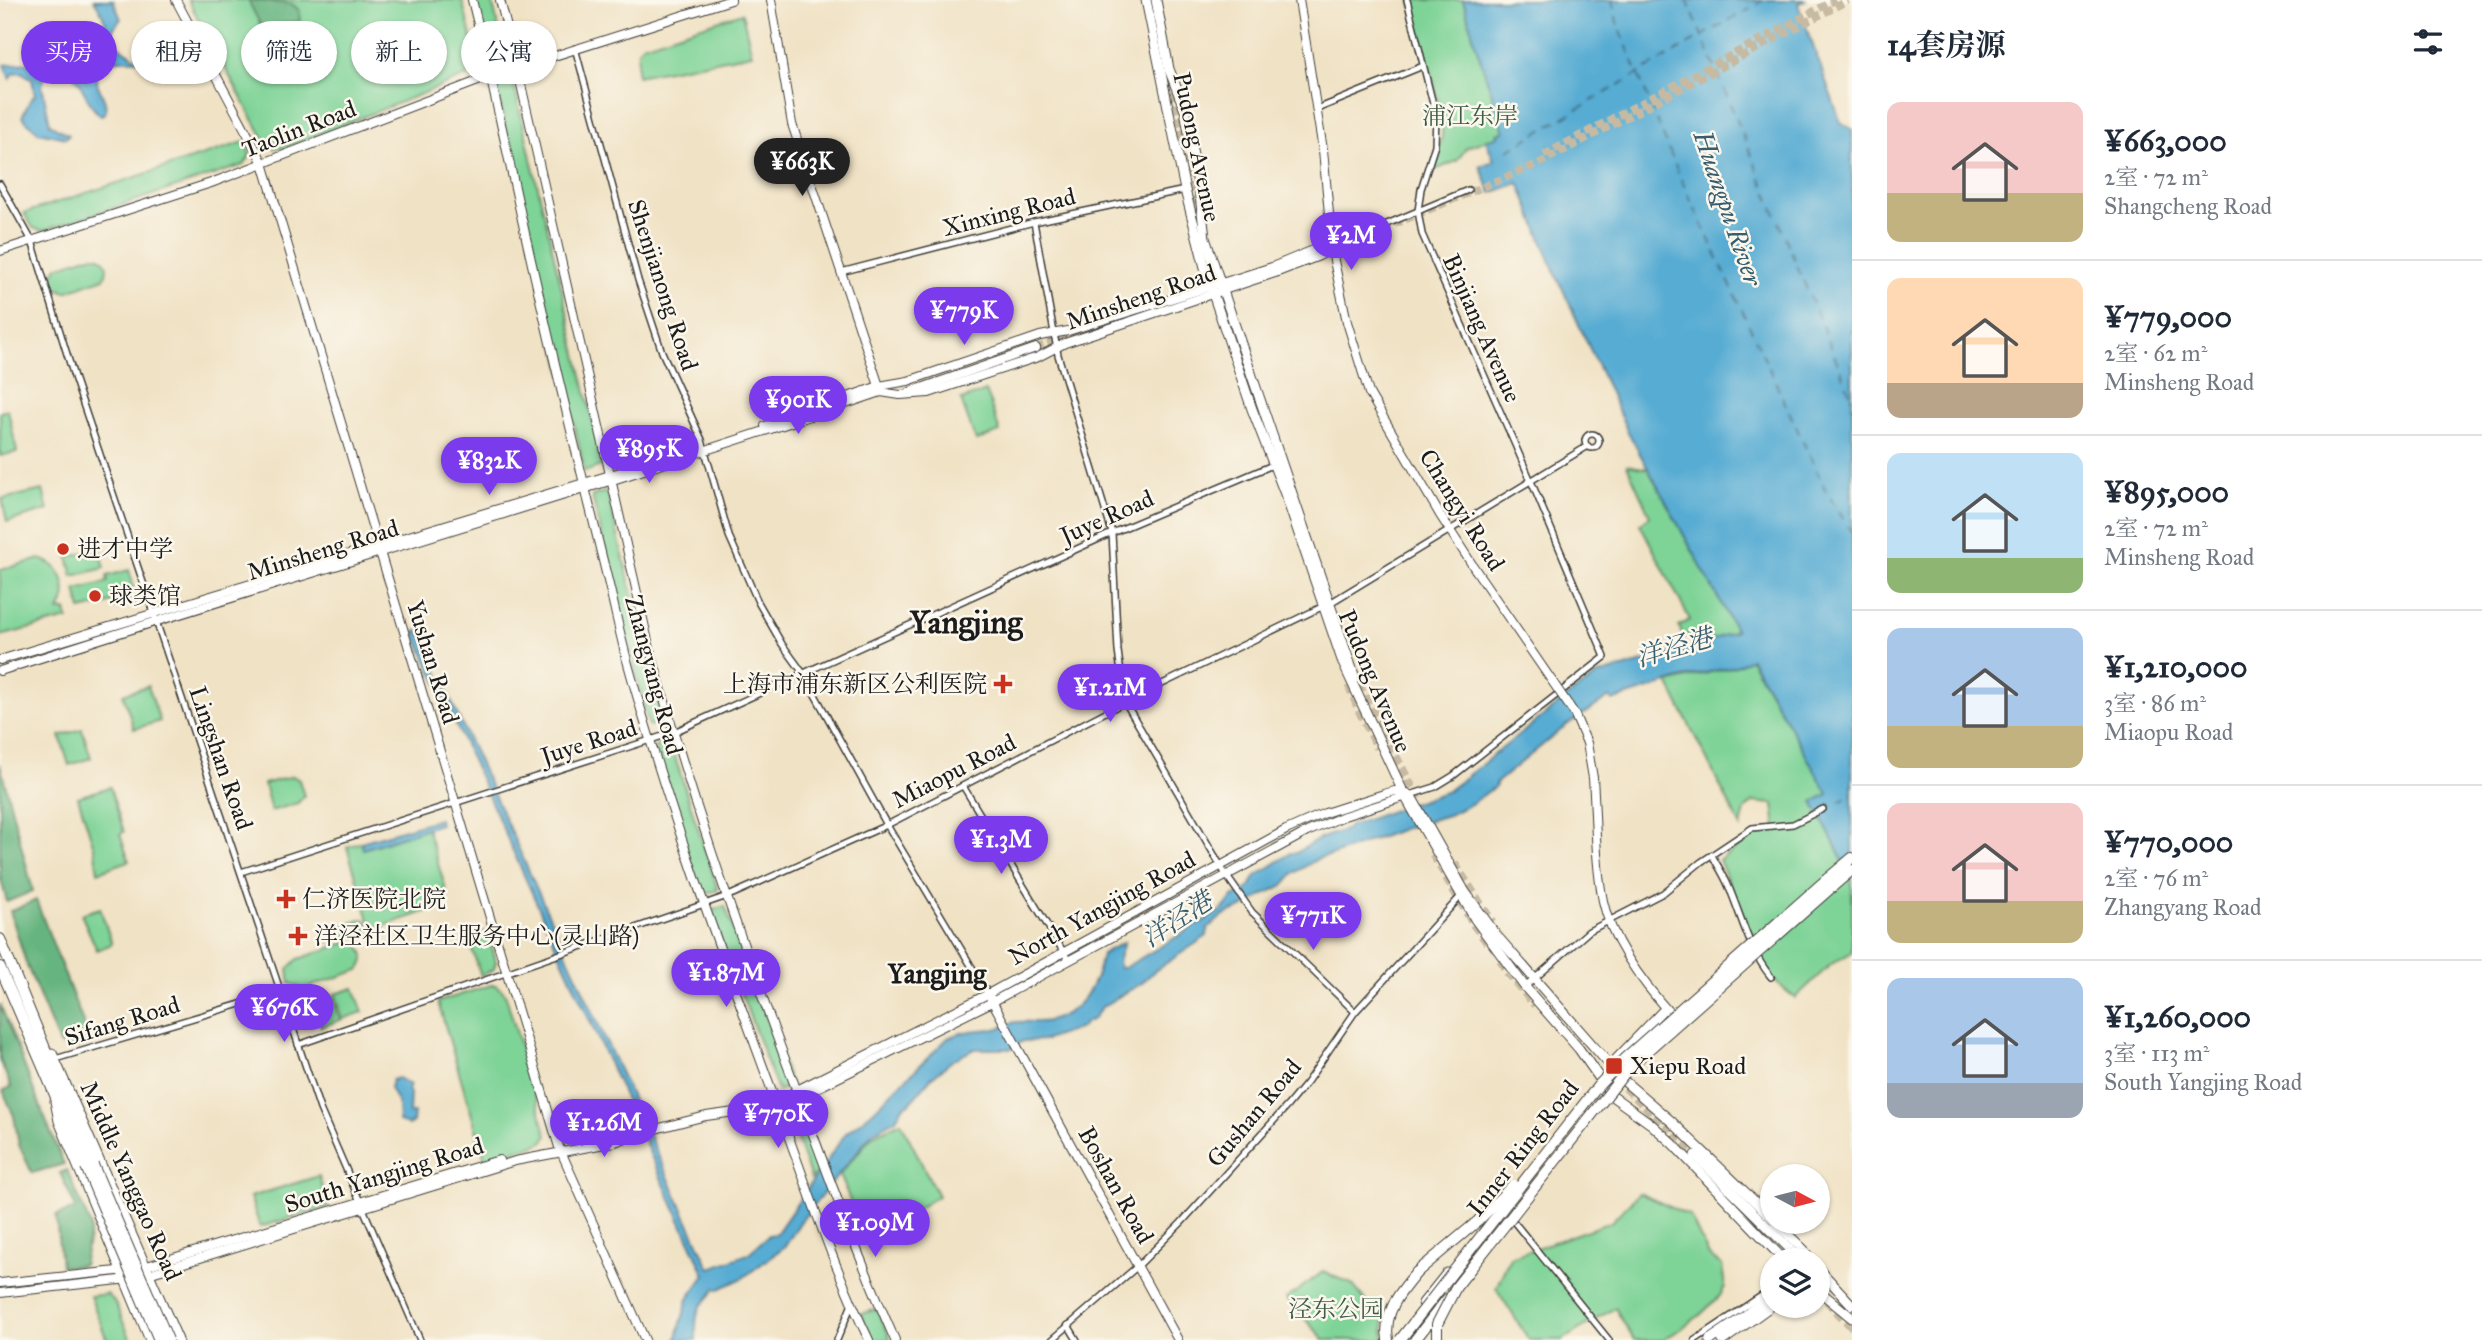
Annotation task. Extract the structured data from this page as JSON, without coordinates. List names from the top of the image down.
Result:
{
  "streets": {
    "highway": ["Inner Ring Road", "Middle Yanggao Road"],
    "main road": [
      "Taolin Road",
      "Pudong Avenue",
      "Minsheng Road",
      "Changyi Road",
      "Yushan Road",
      "Zhangyang Road",
      "North Yangjing Road",
      "South Yangjing Road",
      "Boshan Road"
    ],
    "street": [
      "Xinxing Road",
      "Shenjianong Road",
      "Binjiang Avenue",
      "Juye Road",
      "Lingshan Road",
      "Miaopu Road",
      "Sifang Road",
      "Gushan Road"
    ]
  },
  "crossings": [
    ["Taolin Road", "Shenjianong Road"],
    ["Taolin Road", "Yushan Road"],
    ["Taolin Road", "Lingshan Road"],
    ["Pudong Avenue", "Xinxing Road"],
    ["Pudong Avenue", "Minsheng Road"],
    ["Pudong Avenue", "Changyi Road"],
    ["Pudong Avenue", "Juye Road"],
    ["Pudong Avenue", "Miaopu Road"],
    ["Pudong Avenue", "North Yangjing Road"],
    ["Pudong Avenue", "Gushan Road"],
    ["Pudong Avenue", "Inner Ring Road"],
    ["Shenjianong Road", "Minsheng Road"],
    ["Shenjianong Road", "Juye Road"],
    ["Shenjianong Road", "Miaopu Road"],
    ["Shenjianong Road", "North Yangjing Road"],
    ["Shenjianong Road", "Boshan Road"],
    ["Minsheng Road", "Binjiang Avenue"],
    ["Minsheng Road", "Changyi Road"],
    ["Minsheng Road", "Yushan Road"],
    ["Minsheng Road", "Zhangyang Road"],
    ["Minsheng Road", "Lingshan Road"],
    ["Binjiang Avenue", "Miaopu Road"],
    ["Binjiang Avenue", "North Yangjing Road"],
    ["Changyi Road", "Miaopu Road"],
    ["Juye Road", "Yushan Road"],
    ["Juye Road", "Zhangyang Road"],
    ["Juye Road", "Lingshan Road"],
    ["Yushan Road", "Miaopu Road"],
    ["Yushan Road", "South Yangjing Road"],
    ["Zhangyang Road", "Miaopu Road"],
    ["Zhangyang Road", "North Yangjing Road"],
    ["Zhangyang Road", "South Yangjing Road"],
    ["Lingshan Road", "Miaopu Road"],
    ["Lingshan Road", "Sifang Road"],
    ["Lingshan Road", "South Yangjing Road"],
    ["North Yangjing Road", "South Yangjing Road"],
    ["North Yangjing Road", "Boshan Road"],
    ["Sifang Road", "Middle Yanggao Road"],
    ["Gushan Road", "Boshan Road"],
    ["South Yangjing Road", "Middle Yanggao Road"]
  ],
  "districts": ["Yangjing", "Yangjing"],
  "water": ["Huangpu River", "洋泾港"],
  "parks": ["浦江东岸", "泾东公园"],
  "places": {
    "other": ["进才中学", "球类馆"],
    "health": ["上海市浦东新区公利医院", "仁济医院北院", "洋泾社区卫生服务中心(灵山路)"],
    "transit": ["Xiepu Road"]
  },
  "north": "right",
  "page": {
    "heading": "14套房源",
    "chip": [
      "买房",
      "租房",
      "筛选",
      "新上",
      "公寓"
    ],
    "list": [
      {
        "name": "¥663,000",
        "note": "2室 · 72 m² · Shangcheng Road"
      },
      {
        "name": "¥779,000",
        "note": "2室 · 62 m² · Minsheng Road"
      },
      {
        "name": "¥895,000",
        "note": "2室 · 72 m² · Minsheng Road"
      },
      {
        "name": "¥1,210,000",
        "note": "3室 · 86 m² · Miaopu Road"
      },
      {
        "name": "¥770,000",
        "note": "2室 · 76 m² · Zhangyang Road"
      },
      {
        "name": "¥1,260,000",
        "note": "3室 · 113 m² · South Yangjing Road"
      }
    ],
    "price": [
      "¥663K",
      "¥2M",
      "¥779K",
      "¥901K",
      "¥895K",
      "¥832K",
      "¥1.21M",
      "¥1.3M",
      "¥771K",
      "¥1.87M",
      "¥676K",
      "¥770K",
      "¥1.26M",
      "¥1.09M"
    ]
  }
}
